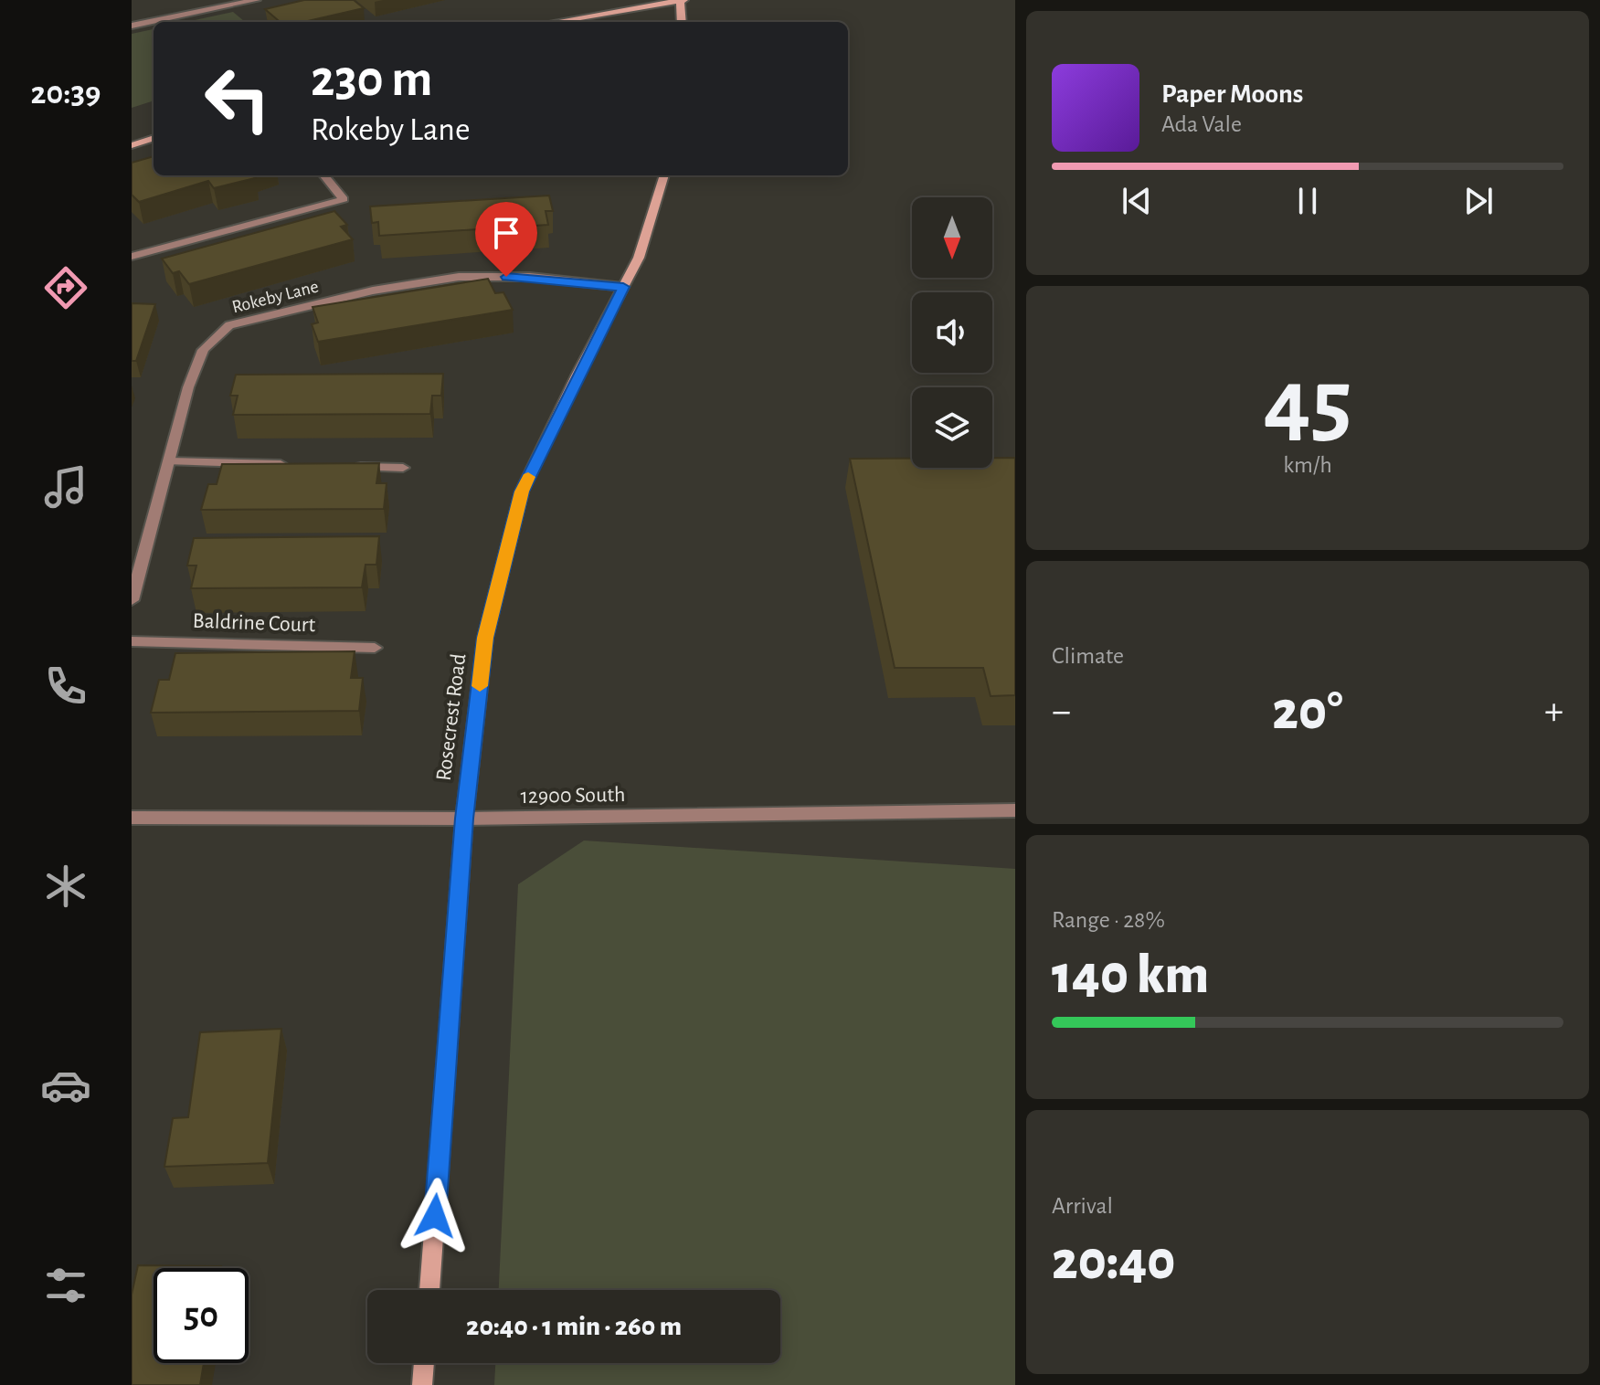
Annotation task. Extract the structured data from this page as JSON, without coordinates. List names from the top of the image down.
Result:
{
  "streets": {
    "main road": ["Rosecrest Road"],
    "street": ["Rokeby Lane", "Baldrine Court", "12900 South"]
  },
  "crossings": [
    ["Rokeby Lane", "Rosecrest Road"],
    ["Rosecrest Road", "12900 South"]
  ],
  "north": "bottom",
  "page": {
    "tabs": "20:39",
    "turn": ["230 m", "Rokeby Lane"],
    "song": ["Paper Moons", "Ada Vale"],
    "tile": [
      ["45", "km/h"],
      "Climate",
      ["Range · 28%", "140 km"],
      ["Arrival", "20:40"]
    ],
    "heat": ["−", "20°", "+"],
    "limit": "50",
    "trip": "20:40 · 1 min · 260 m"
  }
}
